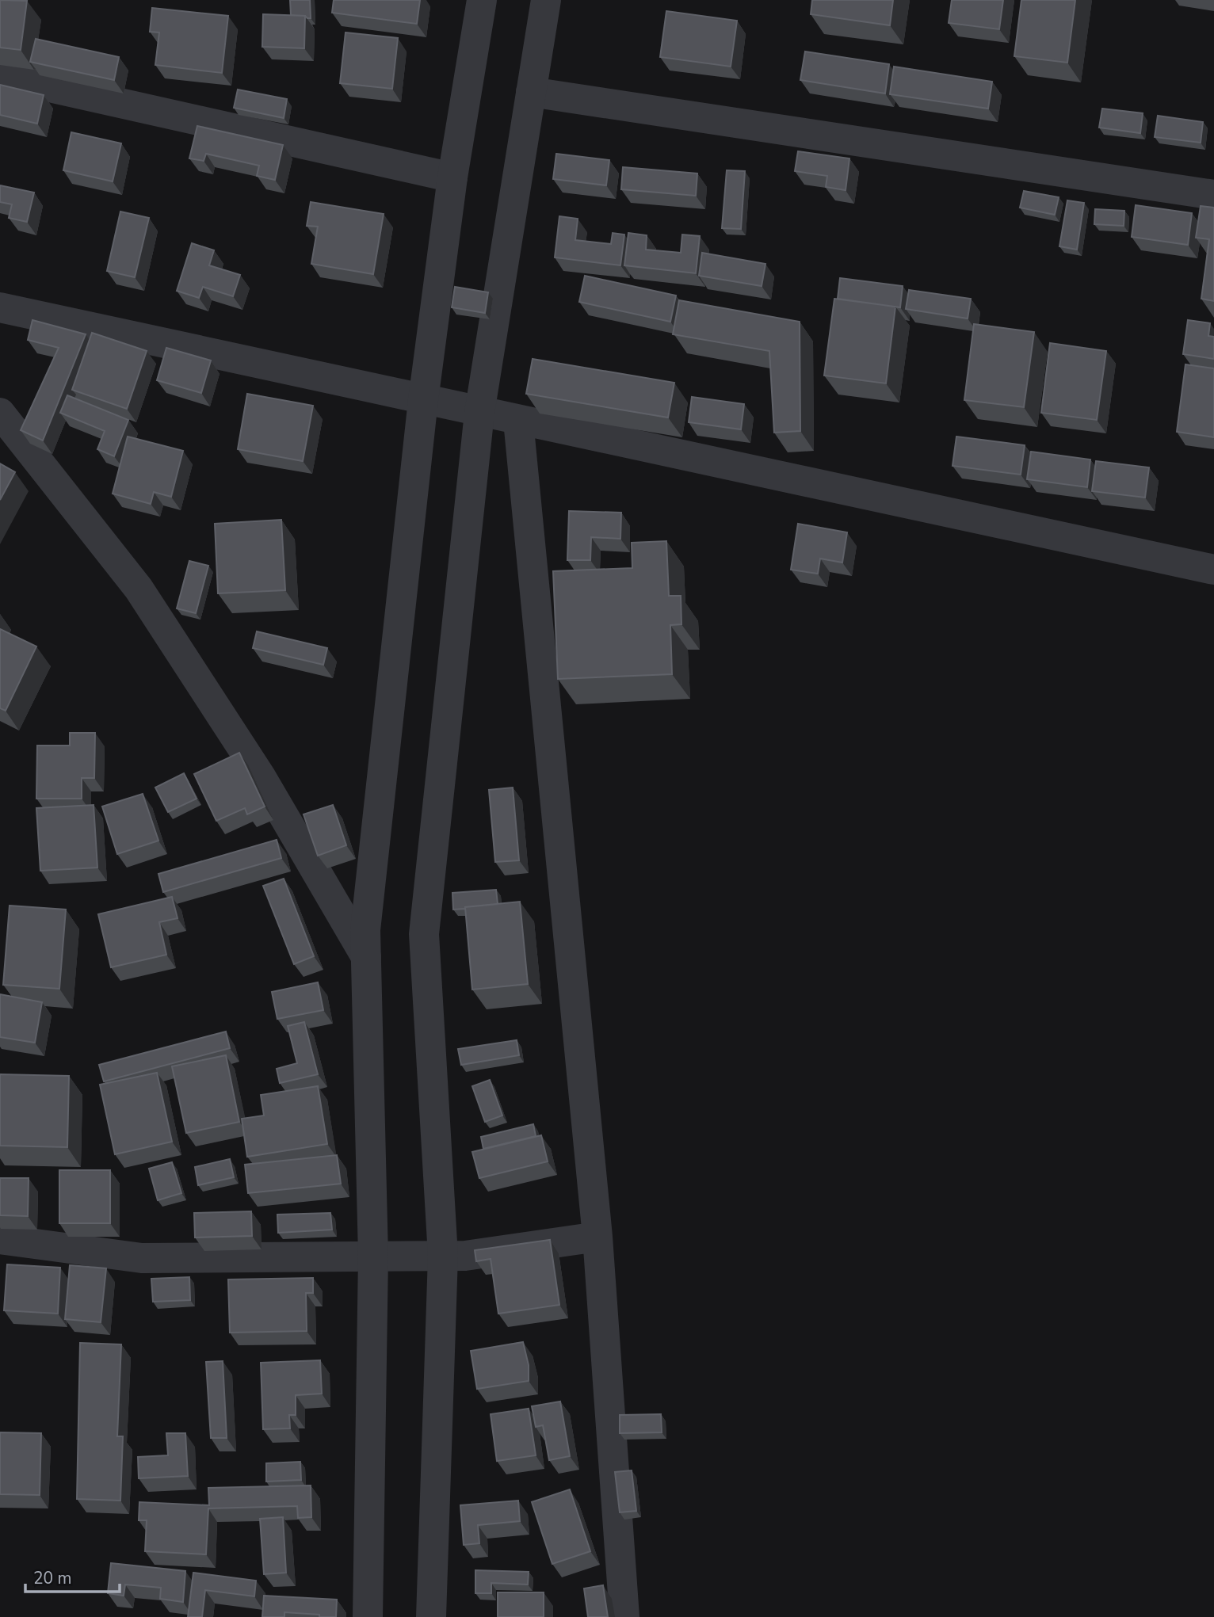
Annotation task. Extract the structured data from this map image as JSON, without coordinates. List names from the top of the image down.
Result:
{
  "scale_bar": "20 m"
}
